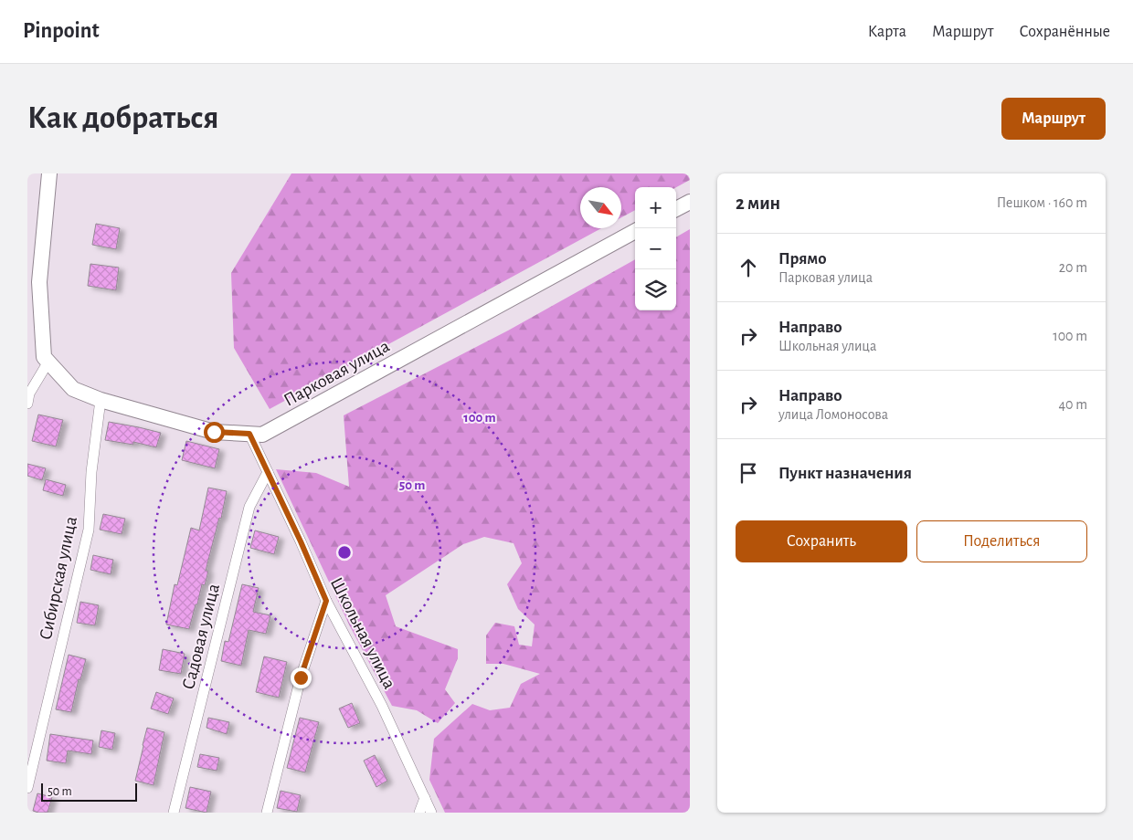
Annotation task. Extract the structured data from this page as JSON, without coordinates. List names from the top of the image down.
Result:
{
  "streets": {
    "street": [
      "Парковая улица",
      "Сибирская улица",
      "Школьная улица",
      "Садовая улица"
    ]
  },
  "crossings": [
    ["Парковая улица", "Сибирская улица"],
    ["Парковая улица", "Школьная улица"],
    ["Школьная улица", "Садовая улица"]
  ],
  "scale_bar": "50 m",
  "north": "bottom right",
  "page": {
    "header": "Pinpoint",
    "nav": ["Карта", "Маршрут", "Сохранённые"],
    "buttons": [
      "Маршрут",
      ["Сохранить", "Поделиться"]
    ],
    "title": "Как добраться",
    "heading": ["2 мин", "Пешком · 160 m"],
    "map_buttons": ["+", "−"],
    "list": [
      ["Прямо", "Парковая улица", "20 m"],
      ["Направо", "Школьная улица", "100 m"],
      ["Направо", "улица Ломоносова", "40 m"],
      "Пункт назначения"
    ],
    "scale": "50 m"
  },
  "rings": ["100 m", "50 m"]
}
